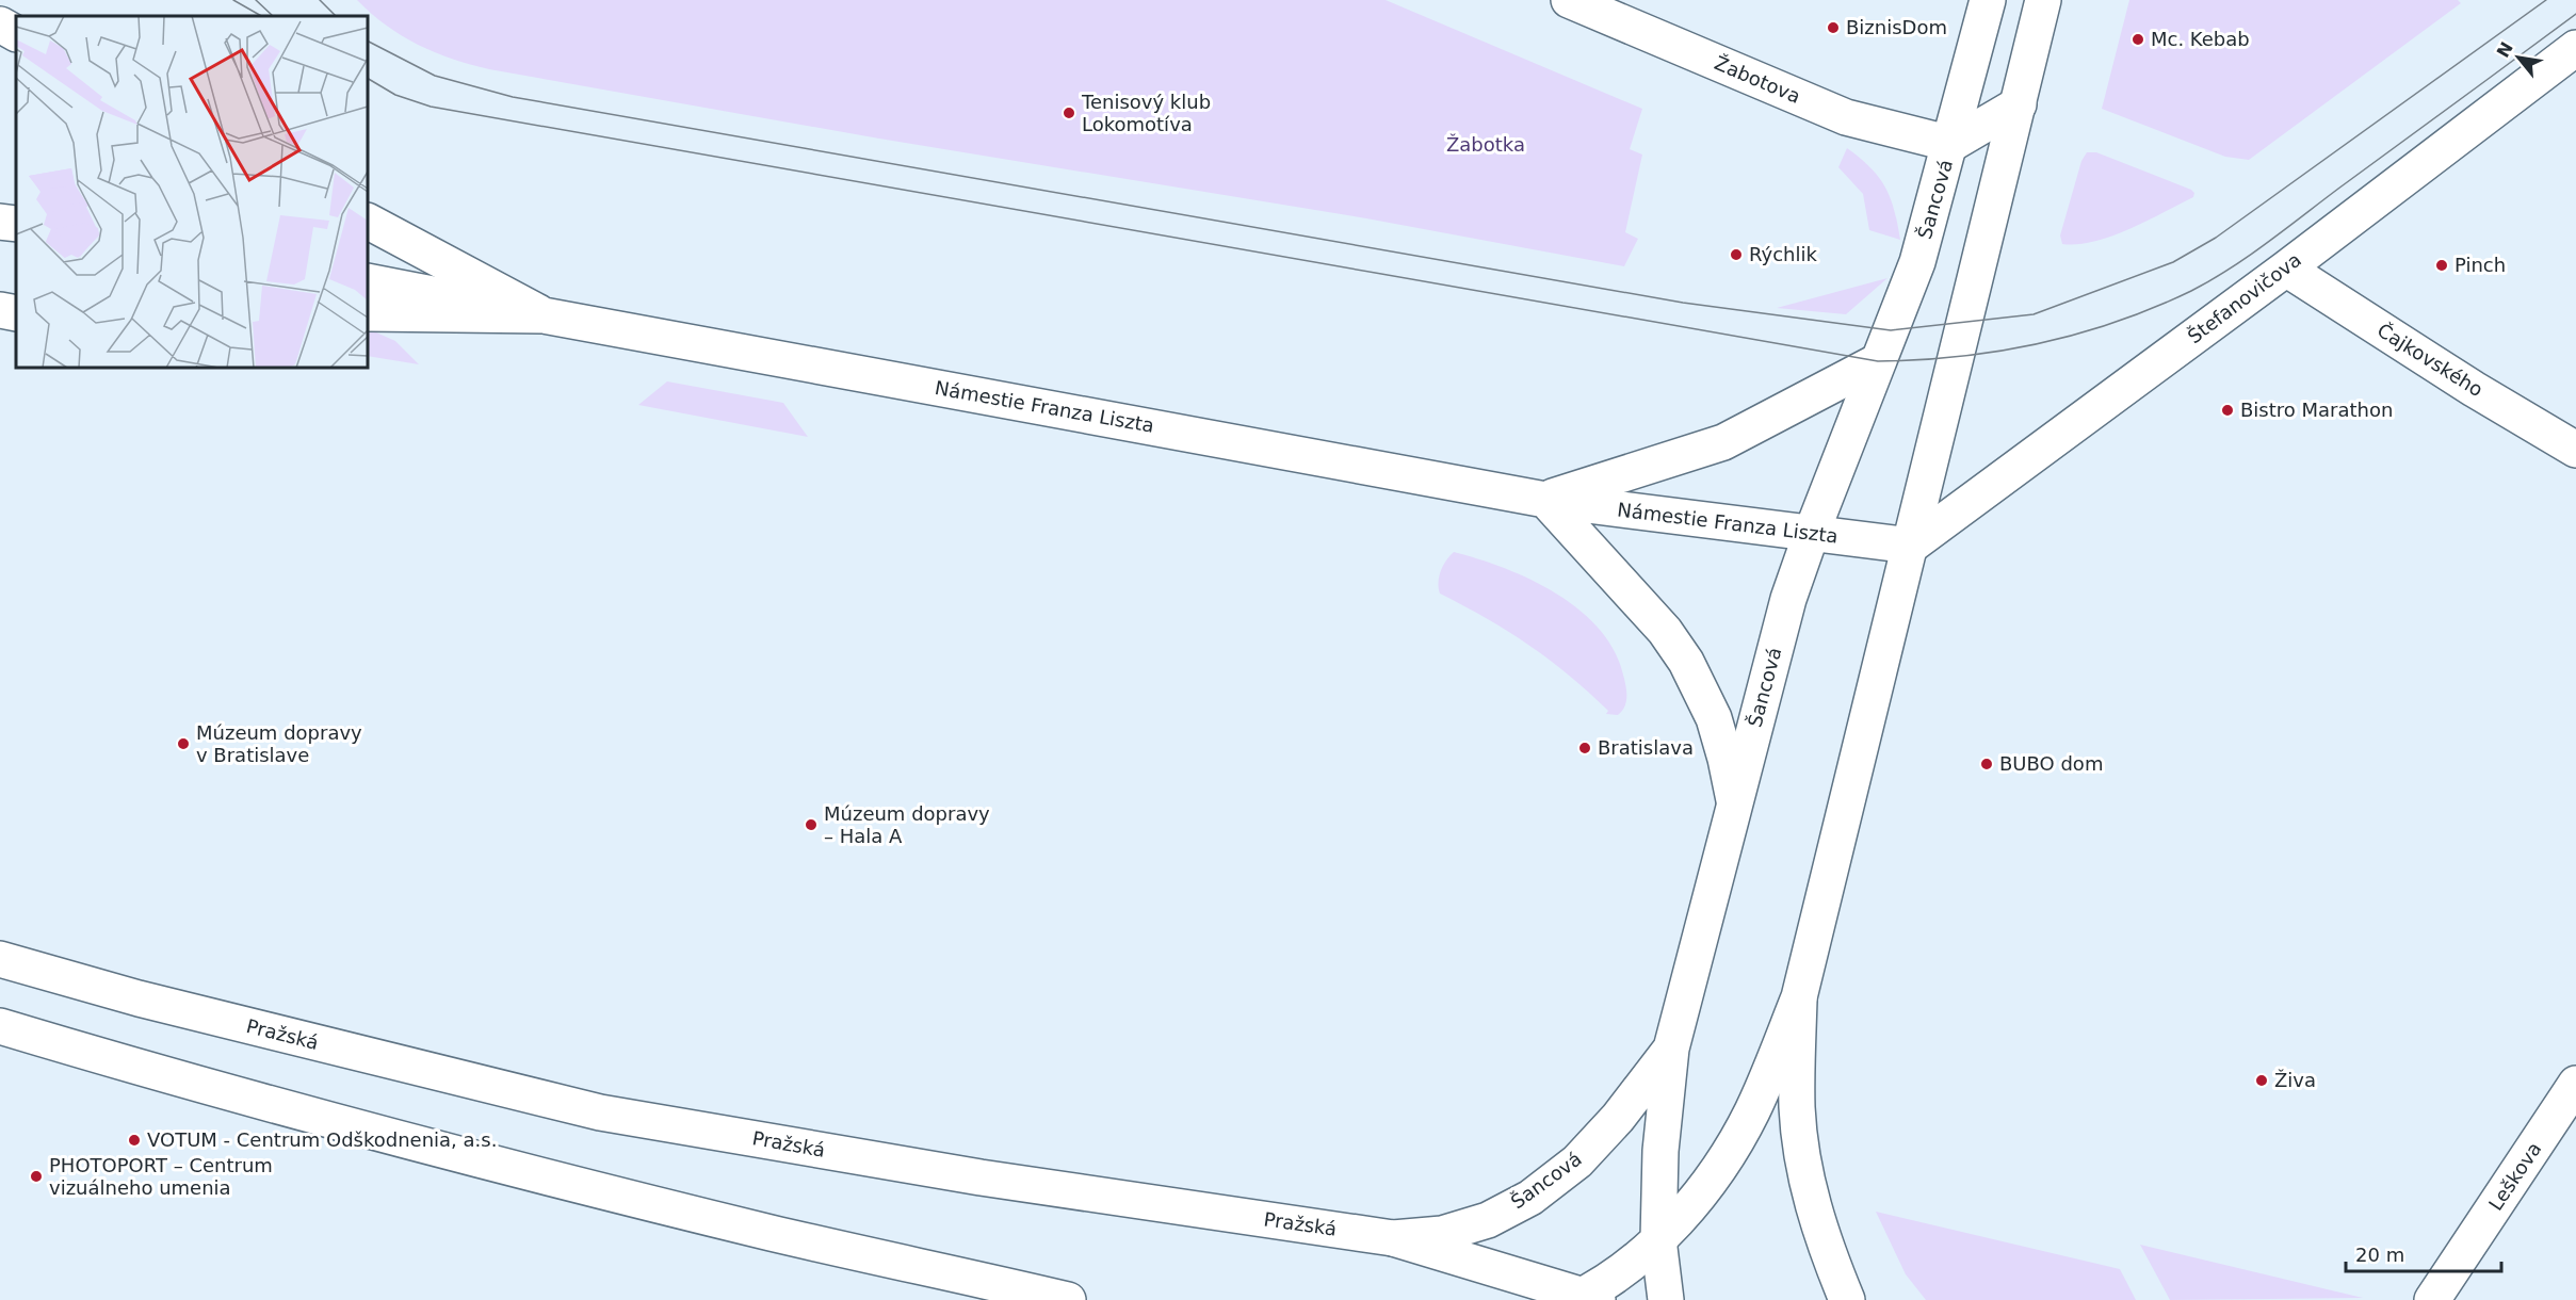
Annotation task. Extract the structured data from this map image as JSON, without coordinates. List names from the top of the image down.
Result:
{
  "streets": {
    "main road": [
      "Žabotova",
      "Šancová",
      "Štefanovičova",
      "Čajkovského",
      "Námestie Franza Liszta",
      "Pražská",
      "Leškova"
    ]
  },
  "crossings": [
    ["Žabotova", "Šancová"],
    ["Šancová", "Námestie Franza Liszta"],
    ["Šancová", "Pražská"],
    ["Štefanovičova", "Čajkovského"],
    ["Štefanovičova", "Námestie Franza Liszta"]
  ],
  "parks": ["Žabotka"],
  "places": [
    "BiznisDom",
    "Mc. Kebab",
    "Tenisový klub Lokomotíva",
    "Rýchlik",
    "Pinch",
    "Bistro Marathon",
    "Múzeum dopravy v Bratislave",
    "Bratislava",
    "BUBO dom",
    "Múzeum dopravy – Hala A",
    "Živa",
    "VOTUM - Centrum Odškodnenia, a.s.",
    "PHOTOPORT – Centrum vizuálneho umenia"
  ],
  "scale_bar": "20 m",
  "north": "top left"
}
